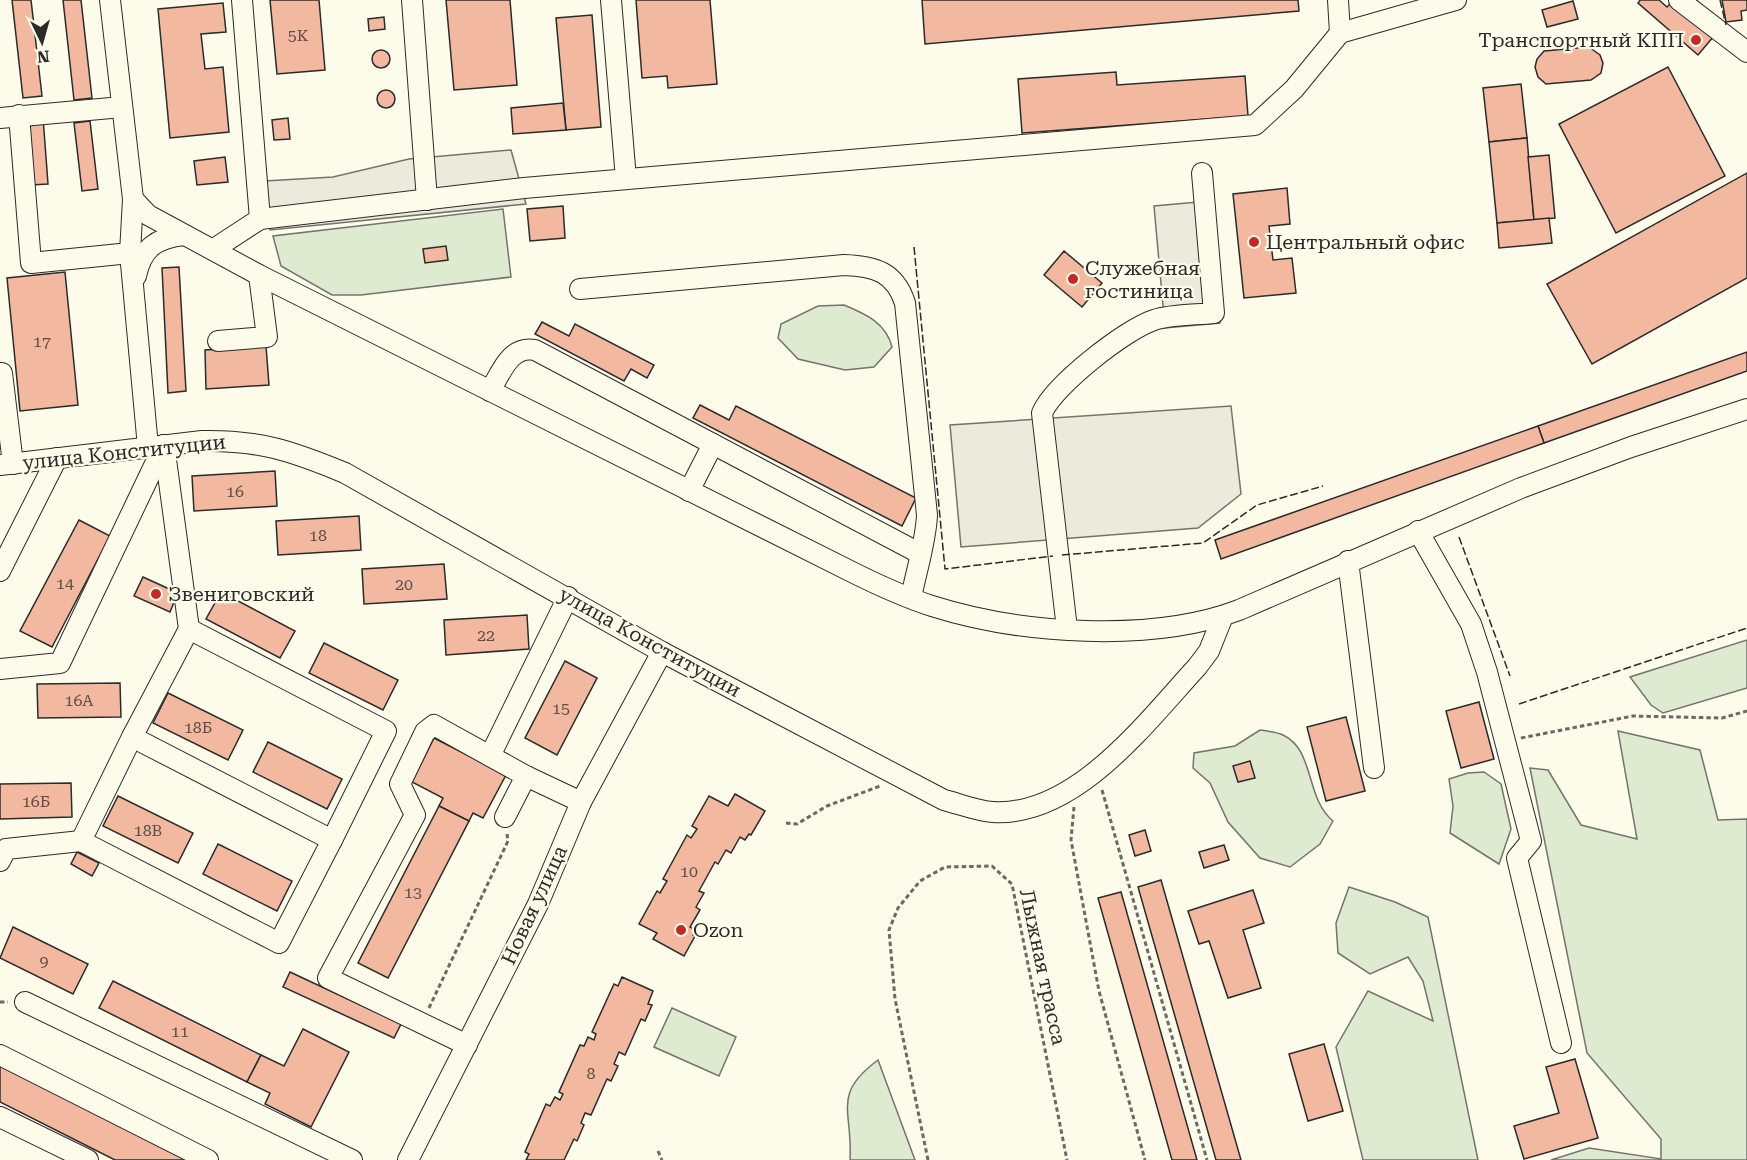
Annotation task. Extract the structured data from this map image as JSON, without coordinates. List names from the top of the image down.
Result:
{
  "streets": {
    "street": ["улица Конституции", "Новая улица"],
    "path": ["Лыжная трасса"]
  },
  "crossings": [
    ["улица Конституции", "Новая улица"]
  ],
  "places": [
    "Транспортный КПП",
    "Центральный офис",
    "Служебная гостиница",
    "Звениговский",
    "Ozon"
  ],
  "house_numbers": [
    "5К",
    "17",
    "16",
    "18",
    "14",
    "20",
    "22",
    "16А",
    "15",
    "18Б",
    "16Б",
    "18В",
    "10",
    "13",
    "9",
    "11",
    "8"
  ],
  "north": "bottom"
}
